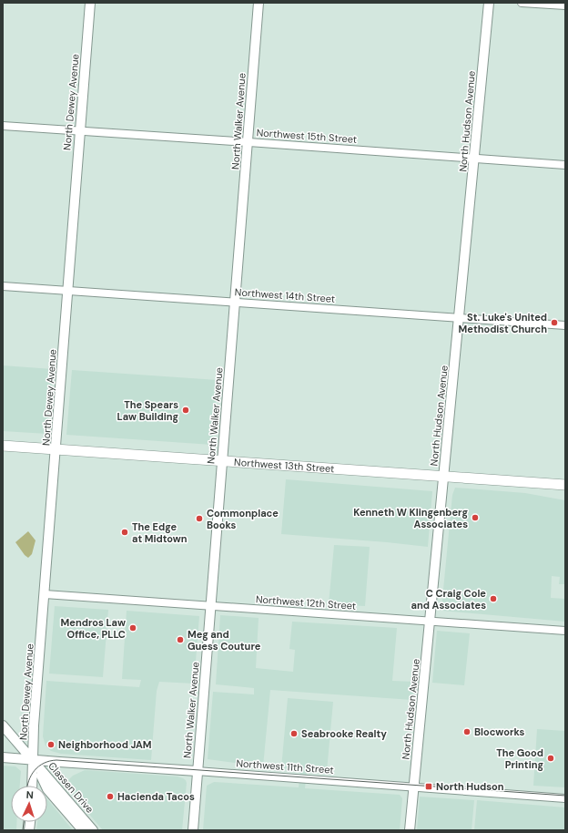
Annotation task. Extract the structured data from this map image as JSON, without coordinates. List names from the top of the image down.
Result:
{
  "streets": {
    "main road": ["Northwest 13th Street"],
    "street": [
      "North Dewey Avenue",
      "North Walker Avenue",
      "North Hudson Avenue",
      "Northwest 15th Street",
      "Northwest 14th Street",
      "Northwest 12th Street",
      "Northwest 11th Street",
      "Classen Drive"
    ]
  },
  "crossings": [
    ["North Dewey Avenue", "Northwest 15th Street"],
    ["North Dewey Avenue", "Northwest 14th Street"],
    ["North Dewey Avenue", "Northwest 13th Street"],
    ["North Dewey Avenue", "Northwest 12th Street"],
    ["North Dewey Avenue", "Northwest 11th Street"],
    ["North Dewey Avenue", "Classen Drive"],
    ["North Walker Avenue", "Northwest 15th Street"],
    ["North Walker Avenue", "Northwest 14th Street"],
    ["North Walker Avenue", "Northwest 13th Street"],
    ["North Walker Avenue", "Northwest 12th Street"],
    ["North Walker Avenue", "Northwest 11th Street"],
    ["North Hudson Avenue", "Northwest 15th Street"],
    ["North Hudson Avenue", "Northwest 14th Street"],
    ["North Hudson Avenue", "Northwest 13th Street"],
    ["North Hudson Avenue", "Northwest 12th Street"],
    ["North Hudson Avenue", "Northwest 11th Street"],
    ["Northwest 11th Street", "Classen Drive"]
  ],
  "places": {
    "other": [
      "St. Luke's United Methodist Church",
      "The Spears Law Building",
      "Kenneth W Klingenberg Associates",
      "Commonplace Books",
      "The Edge at Midtown",
      "C Craig Cole and Associates",
      "Mendros Law Office, PLLC",
      "Meg and Guess Couture",
      "Blocworks",
      "Seabrooke Realty",
      "Neighborhood JAM",
      "The Good Printing",
      "Hacienda Tacos"
    ],
    "transit": ["North Hudson"]
  },
  "north": "top"
}
